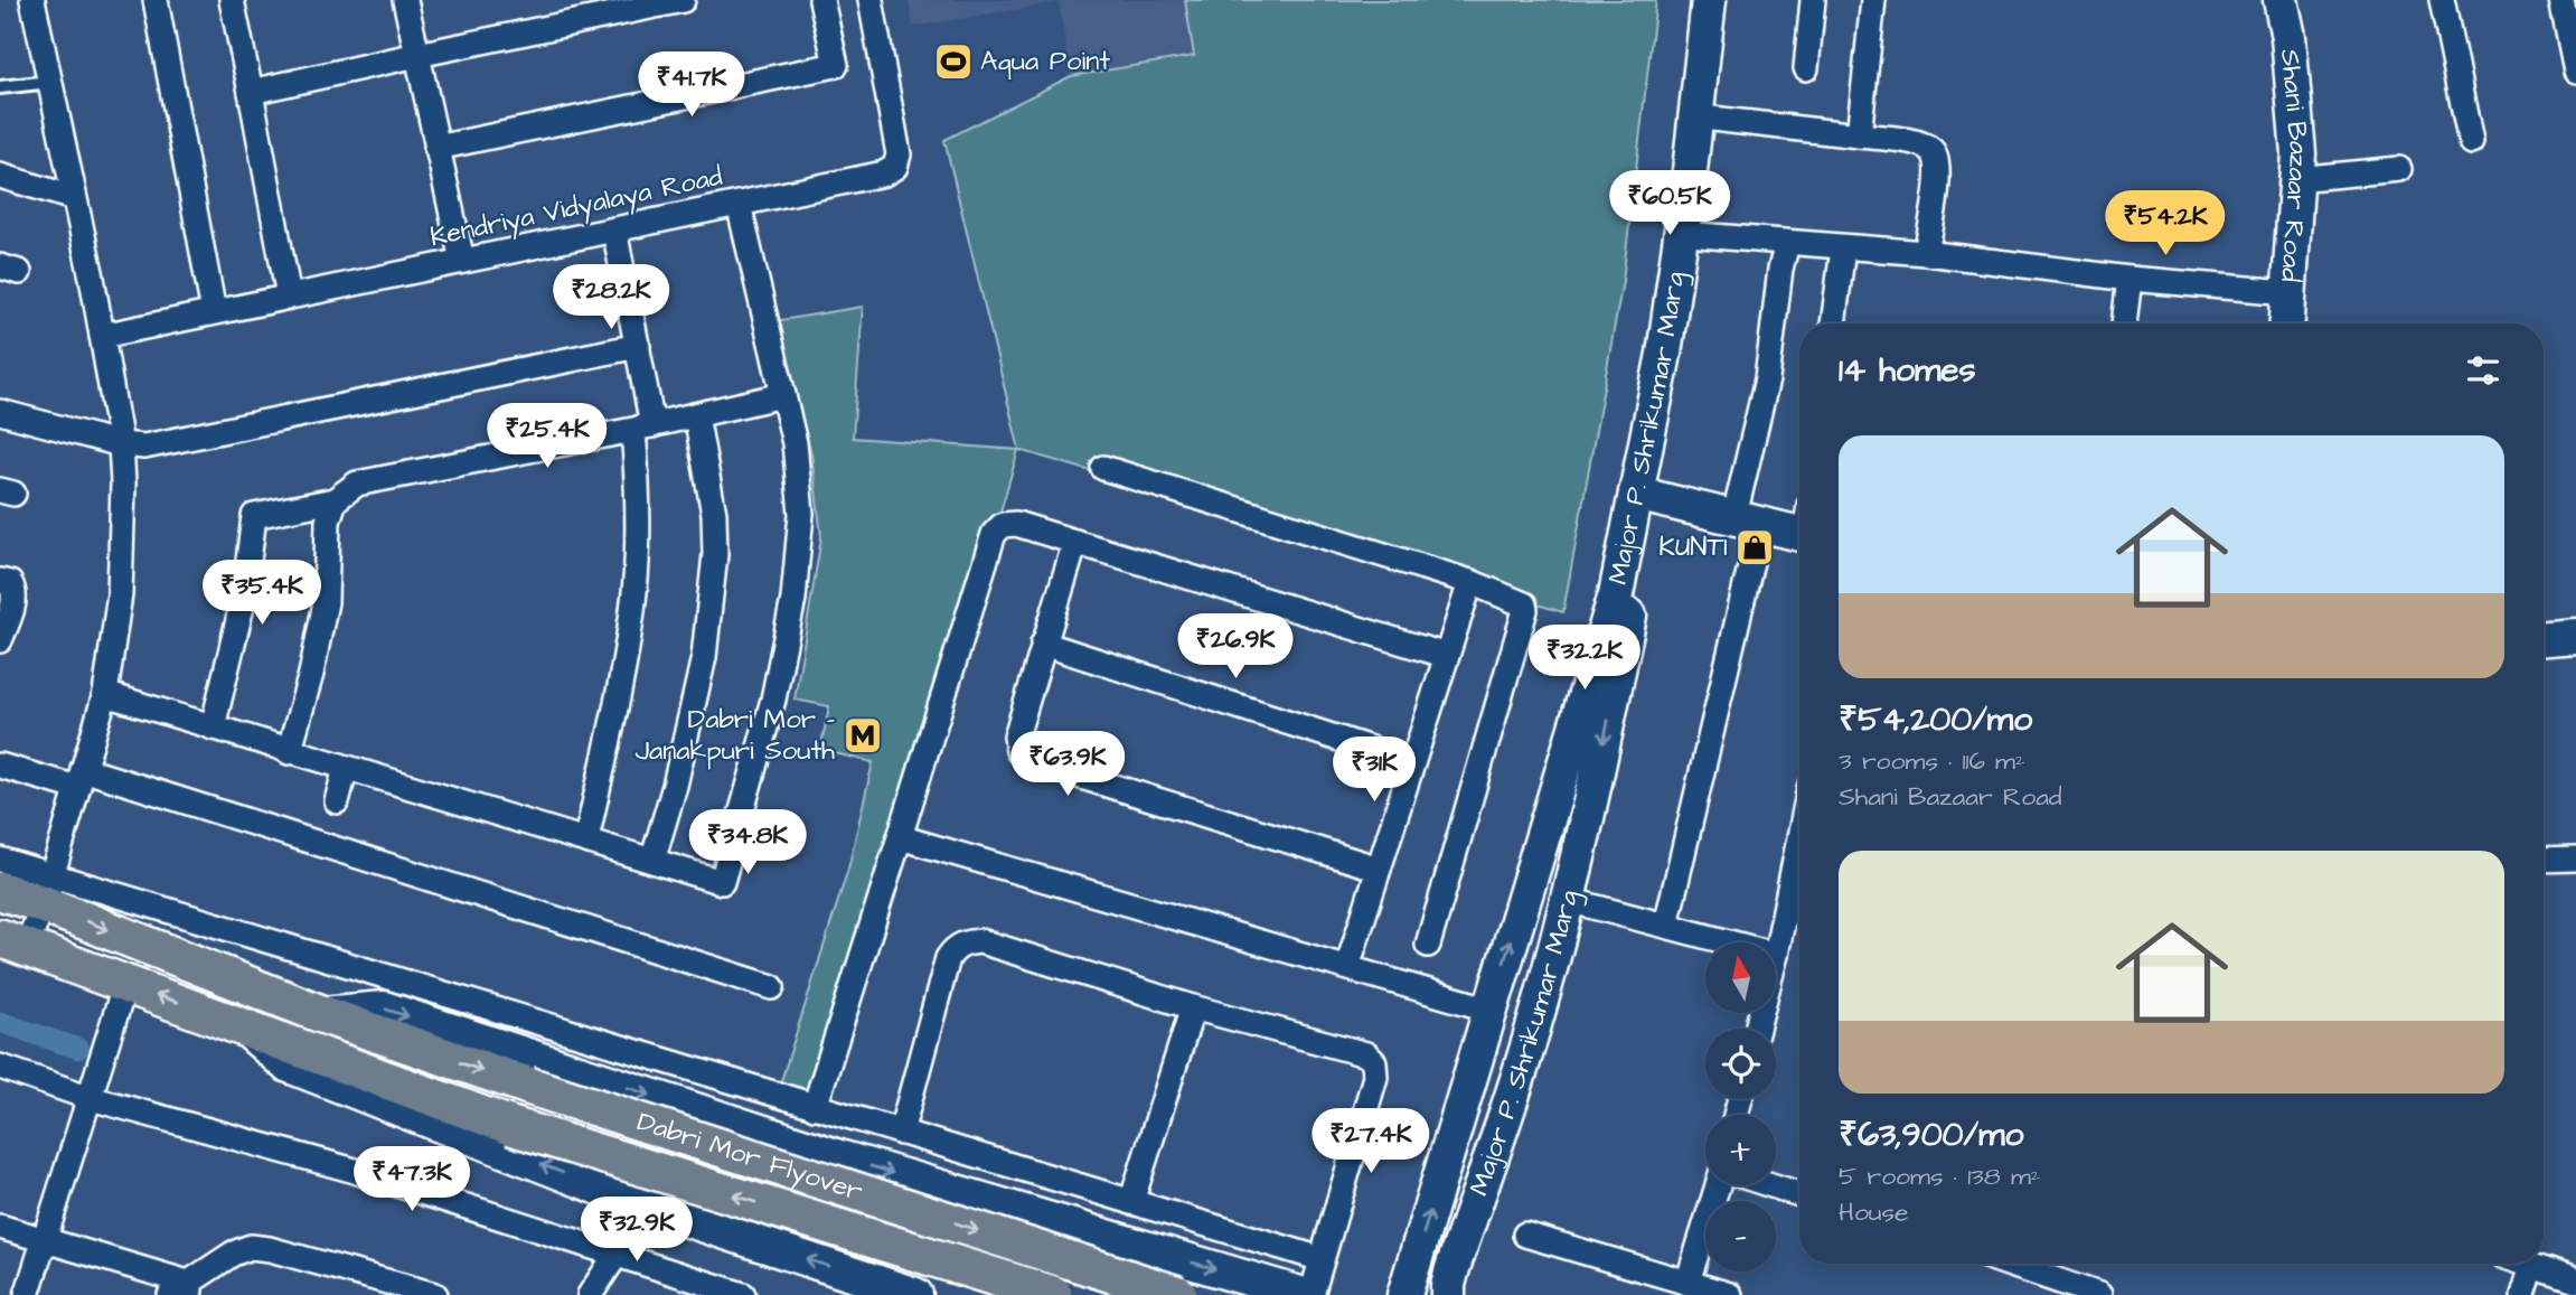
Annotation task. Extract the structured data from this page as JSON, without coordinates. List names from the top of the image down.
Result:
{
  "streets": {
    "main road": ["Dabri Mor Flyover"],
    "street": ["Shani Bazaar Road", "Kendriya Vidyalaya Road", "Major P. Shrikumar Marg"]
  },
  "places": {
    "sports": ["Aqua Point"],
    "shop": ["KUNTI"],
    "metro station": ["Dabri Mor - Janakpuri South"]
  },
  "north": "top",
  "page": {
    "price": [
      "₹41.7K",
      "₹60.5K",
      "₹54.2K",
      "₹28.2K",
      "₹25.4K",
      "₹35.4K",
      "₹26.9K",
      "₹32.2K",
      "₹63.9K",
      "₹31K",
      "₹34.8K",
      "₹27.4K",
      "₹47.3K",
      "₹32.9K"
    ],
    "heading": "14 homes",
    "list": [
      {
        "name": "₹54,200/mo",
        "note": "3 rooms · 116 m² · Shani Bazaar Road"
      },
      {
        "name": "₹63,900/mo",
        "note": "5 rooms · 138 m² · House"
      }
    ],
    "map_buttons": ["+", "−"]
  }
}
